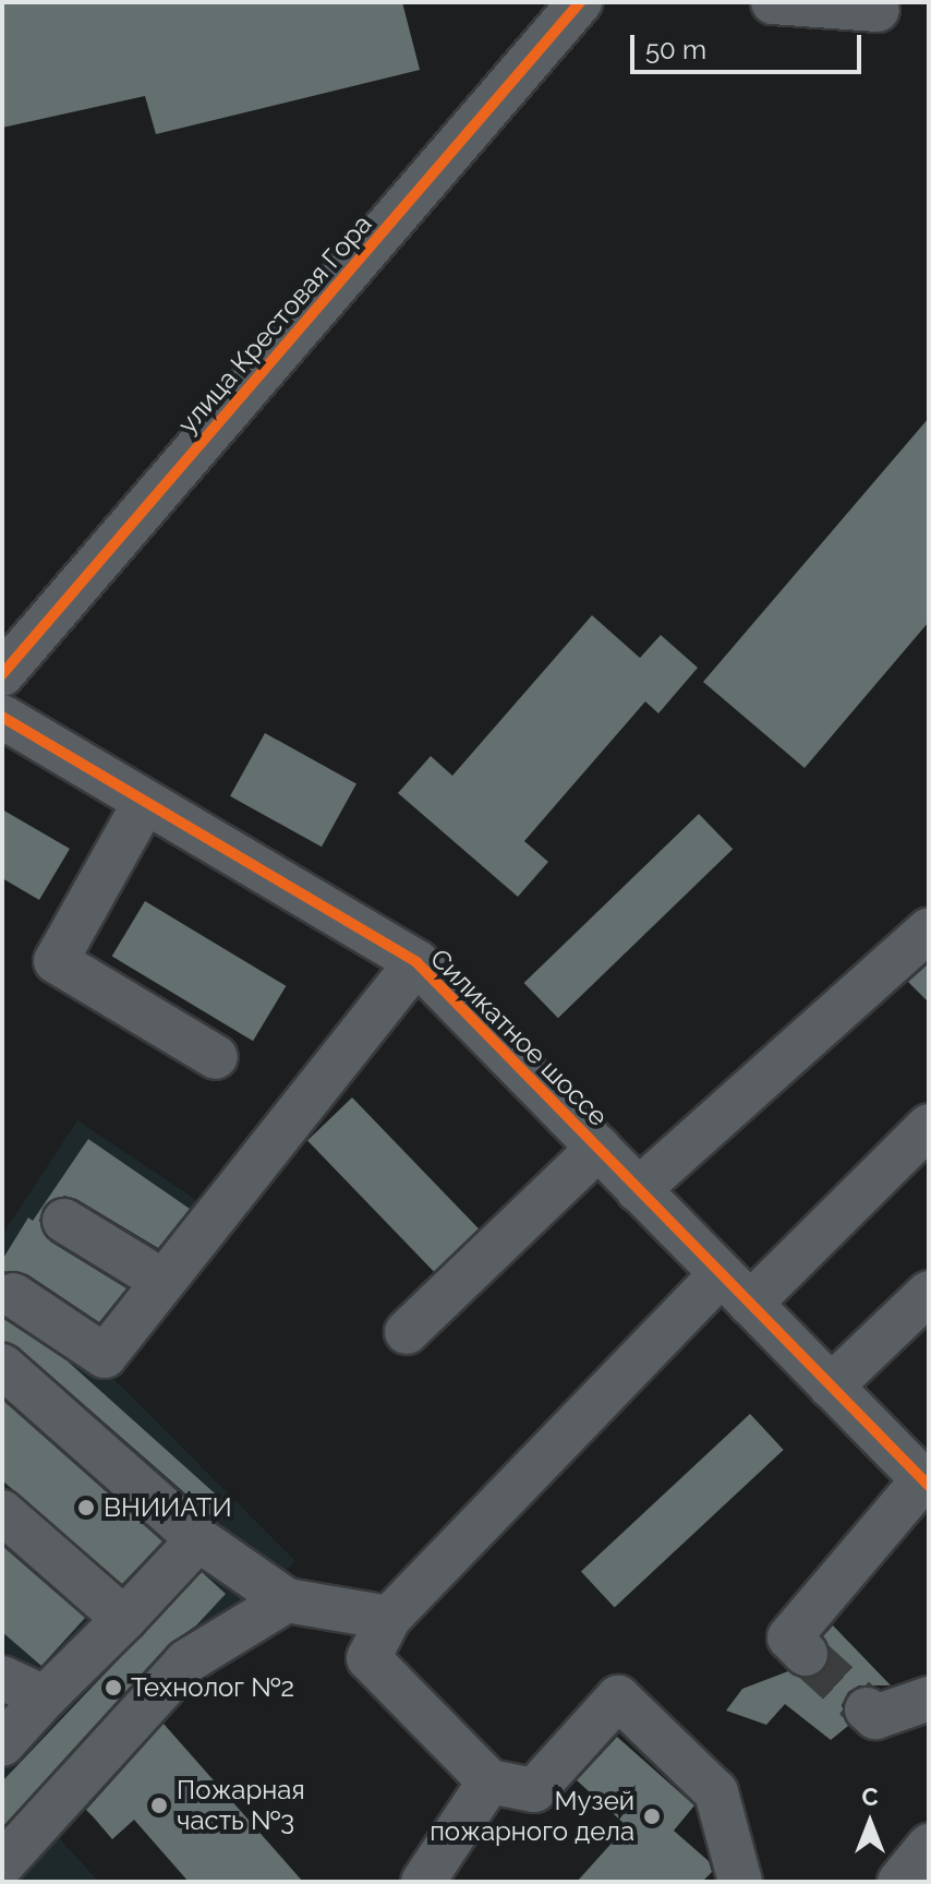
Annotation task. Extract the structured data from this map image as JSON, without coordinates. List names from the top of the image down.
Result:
{
  "streets": {
    "street": ["улица Крестовая Гора", "Силикатное шоссе"]
  },
  "places": [
    "ВНИИАТИ",
    "Технолог №2",
    "Пожарная часть №3",
    "Музей пожарного дела"
  ],
  "scale_bar": "50 m",
  "north": "top"
}
